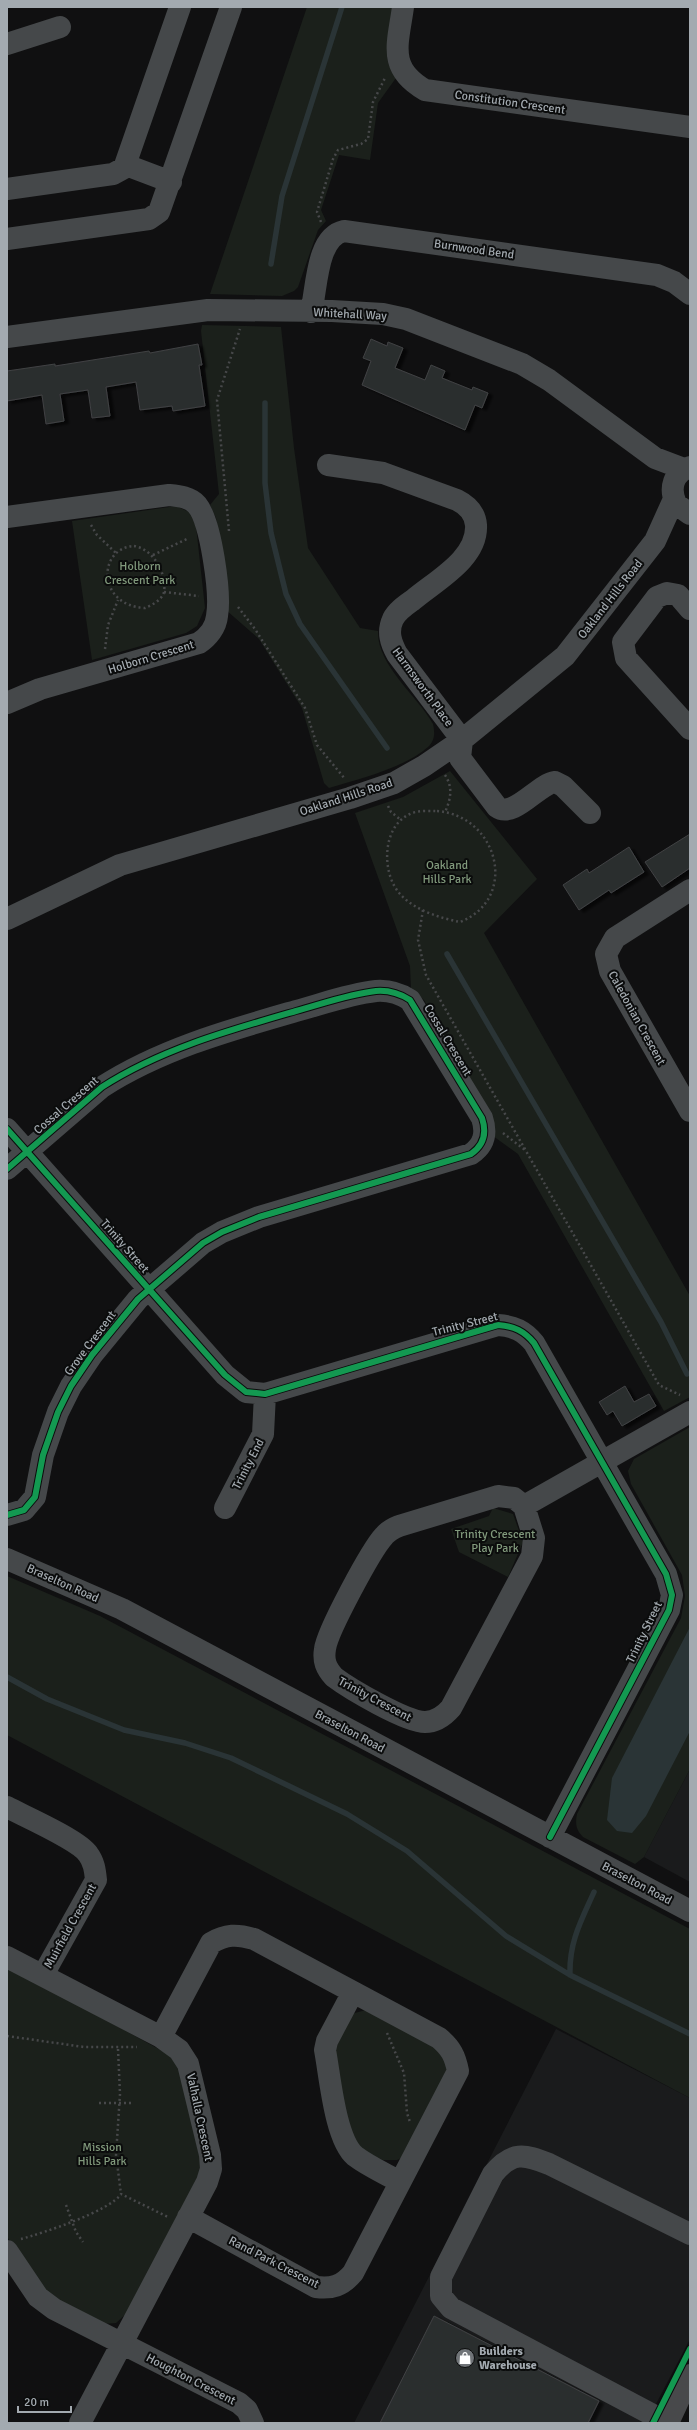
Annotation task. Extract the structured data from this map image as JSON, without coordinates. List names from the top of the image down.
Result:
{
  "streets": {
    "street": [
      "Constitution Crescent",
      "Burnwood Bend",
      "Whitehall Way",
      "Oakland Hills Road",
      "Holborn Crescent",
      "Harmsworth Place",
      "Caledonian Crescent",
      "Cossal Crescent",
      "Trinity Street",
      "Grove Crescent",
      "Trinity End",
      "Braselton Road",
      "Trinity Crescent",
      "Muirfield Crescent",
      "Valhalla Crescent",
      "Rand Park Crescent",
      "Houghton Crescent"
    ]
  },
  "crossings": [
    ["Burnwood Bend", "Whitehall Way"],
    ["Whitehall Way", "Oakland Hills Road"],
    ["Oakland Hills Road", "Harmsworth Place"],
    ["Cossal Crescent", "Trinity Street"],
    ["Cossal Crescent", "Grove Crescent"],
    ["Trinity Street", "Grove Crescent"],
    ["Trinity Street", "Trinity End"],
    ["Trinity Street", "Braselton Road"],
    ["Muirfield Crescent", "Valhalla Crescent"],
    ["Valhalla Crescent", "Rand Park Crescent"],
    ["Valhalla Crescent", "Houghton Crescent"]
  ],
  "parks": [
    "Holborn Crescent Park",
    "Oakland Hills Park",
    "Trinity Crescent Play Park",
    "Mission Hills Park"
  ],
  "places": {
    "shop": ["Builders Warehouse"]
  },
  "scale_bar": "20 m"
}
